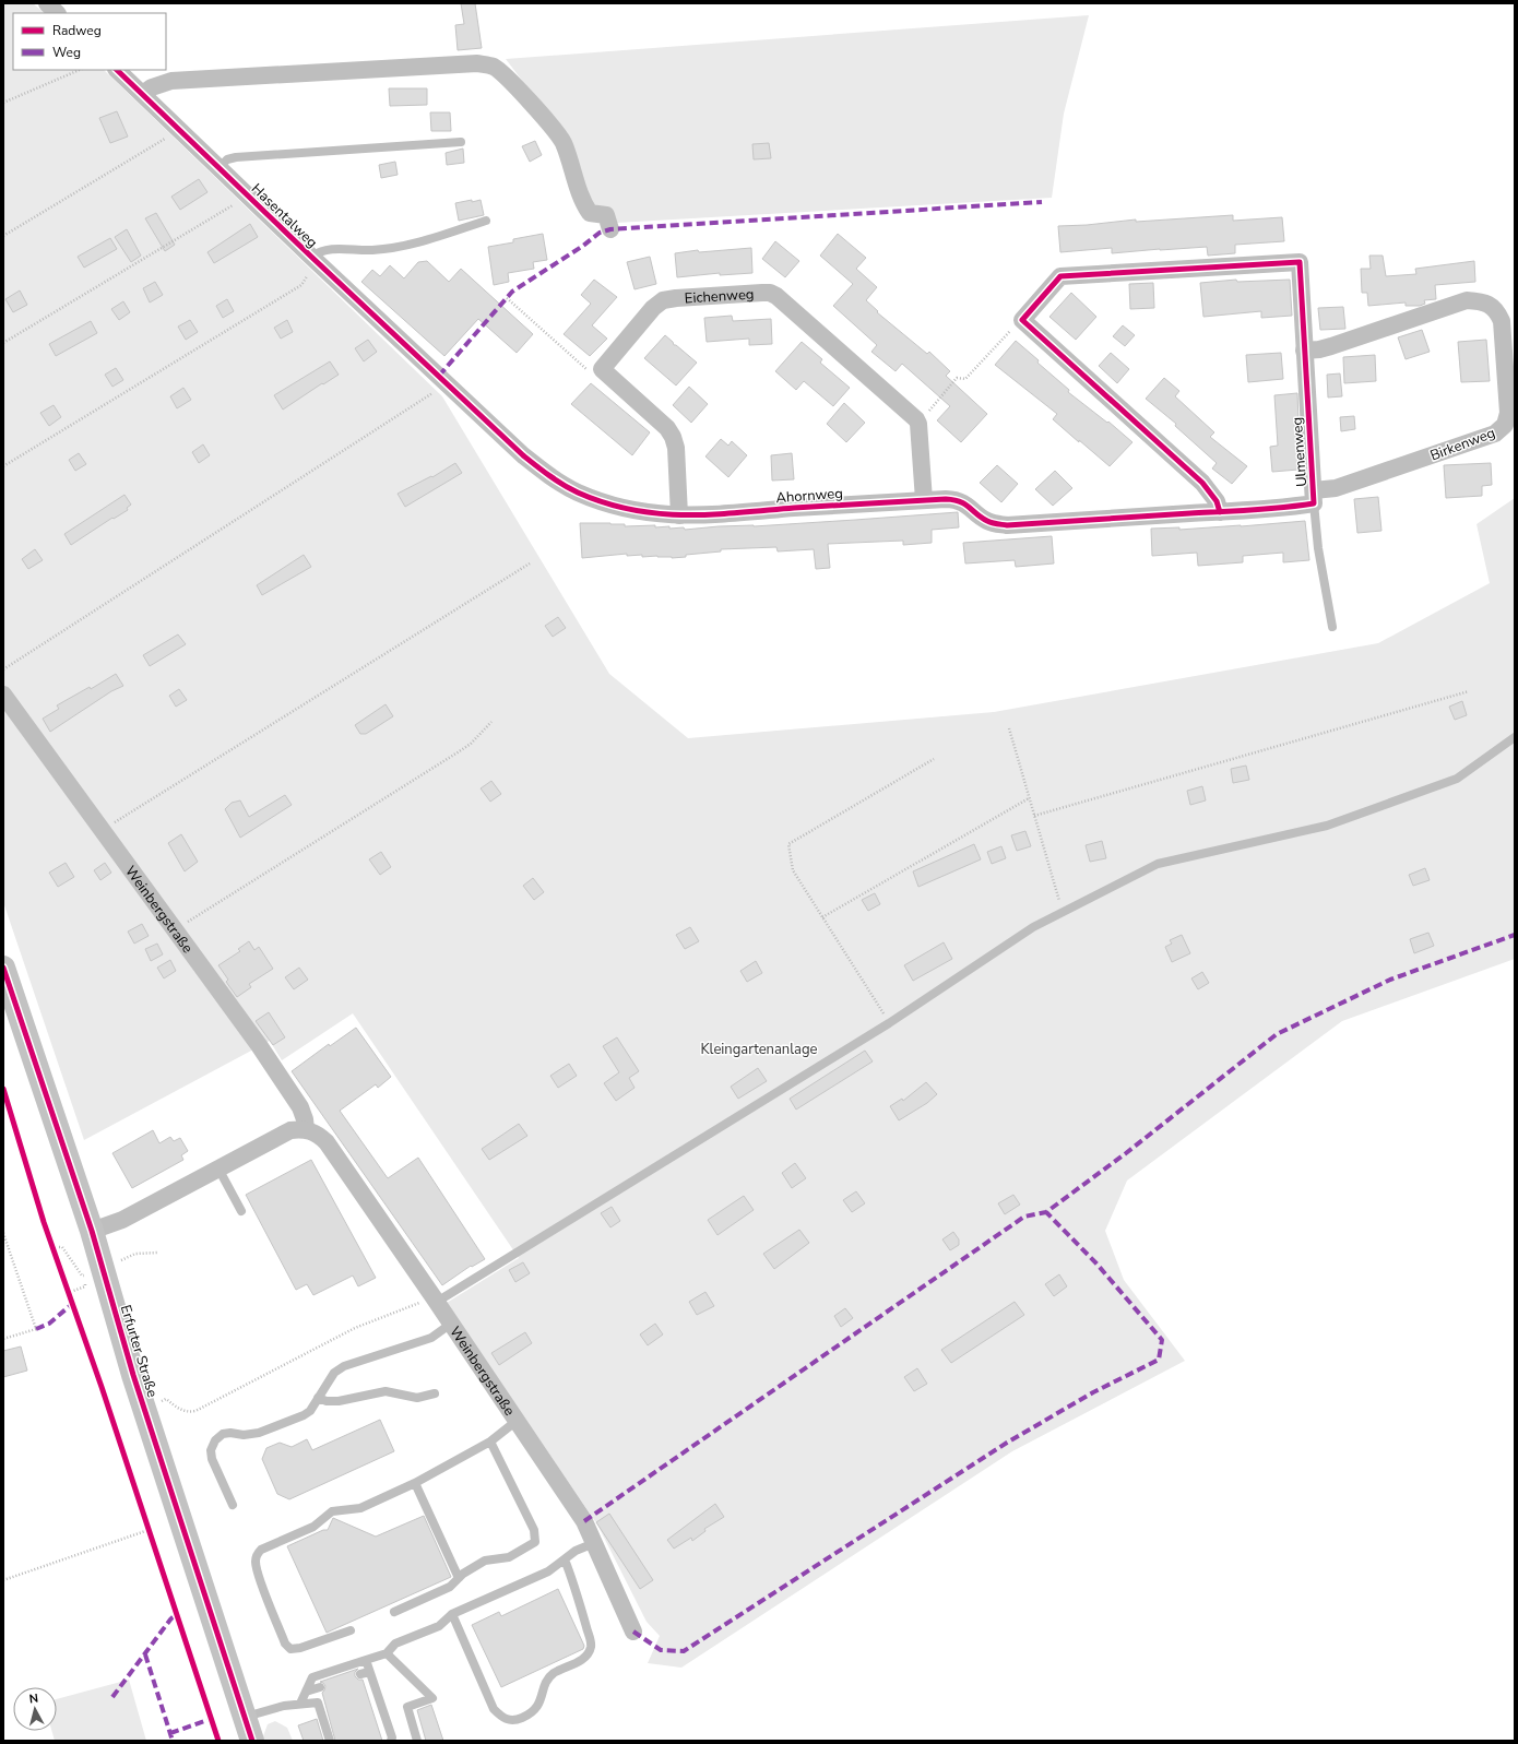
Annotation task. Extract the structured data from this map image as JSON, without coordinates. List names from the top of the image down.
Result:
{
  "streets": {
    "main road": ["Erfurter Straße"],
    "street": [
      "Hasentalweg",
      "Eichenweg",
      "Birkenweg",
      "Ulmenweg",
      "Ahornweg",
      "Weinbergstraße"
    ]
  },
  "crossings": [
    ["Hasentalweg", "Ahornweg"],
    ["Birkenweg", "Ulmenweg"],
    ["Ulmenweg", "Ahornweg"]
  ],
  "parks": ["Kleingartenanlage"],
  "legend": ["Radweg", "Weg"],
  "north": "top"
}
